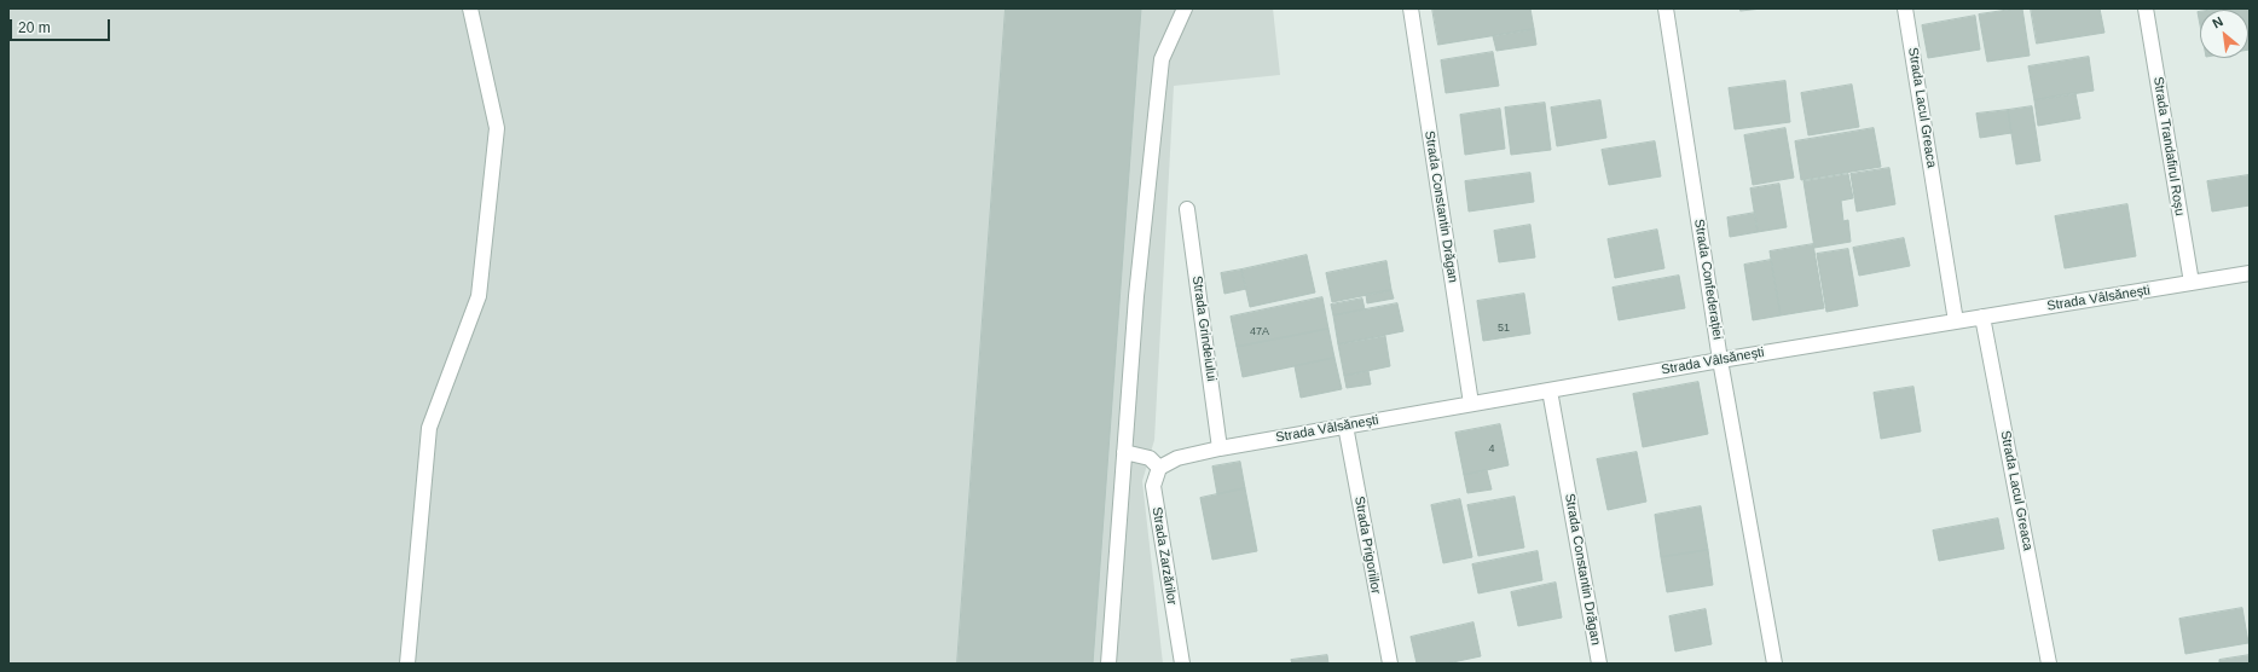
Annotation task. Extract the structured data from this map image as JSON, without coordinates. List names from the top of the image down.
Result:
{
  "streets": {
    "street": [
      "Strada Lacul Greaca",
      "Strada Trandafirul Roșu",
      "Strada Constantin Drăgan",
      "Strada Confederației",
      "Strada Vâlsănești",
      "Strada Grindeiului",
      "Strada Prigoriilor",
      "Strada Zarzărilor"
    ]
  },
  "crossings": [
    ["Strada Lacul Greaca", "Strada Vâlsănești"],
    ["Strada Trandafirul Roșu", "Strada Vâlsănești"],
    ["Strada Constantin Drăgan", "Strada Vâlsănești"],
    ["Strada Confederației", "Strada Vâlsănești"],
    ["Strada Vâlsănești", "Strada Grindeiului"],
    ["Strada Vâlsănești", "Strada Prigoriilor"],
    ["Strada Vâlsănești", "Strada Zarzărilor"]
  ],
  "house_numbers": ["51", "47A", "4"],
  "scale_bar": "20 m",
  "north": "top left"
}
